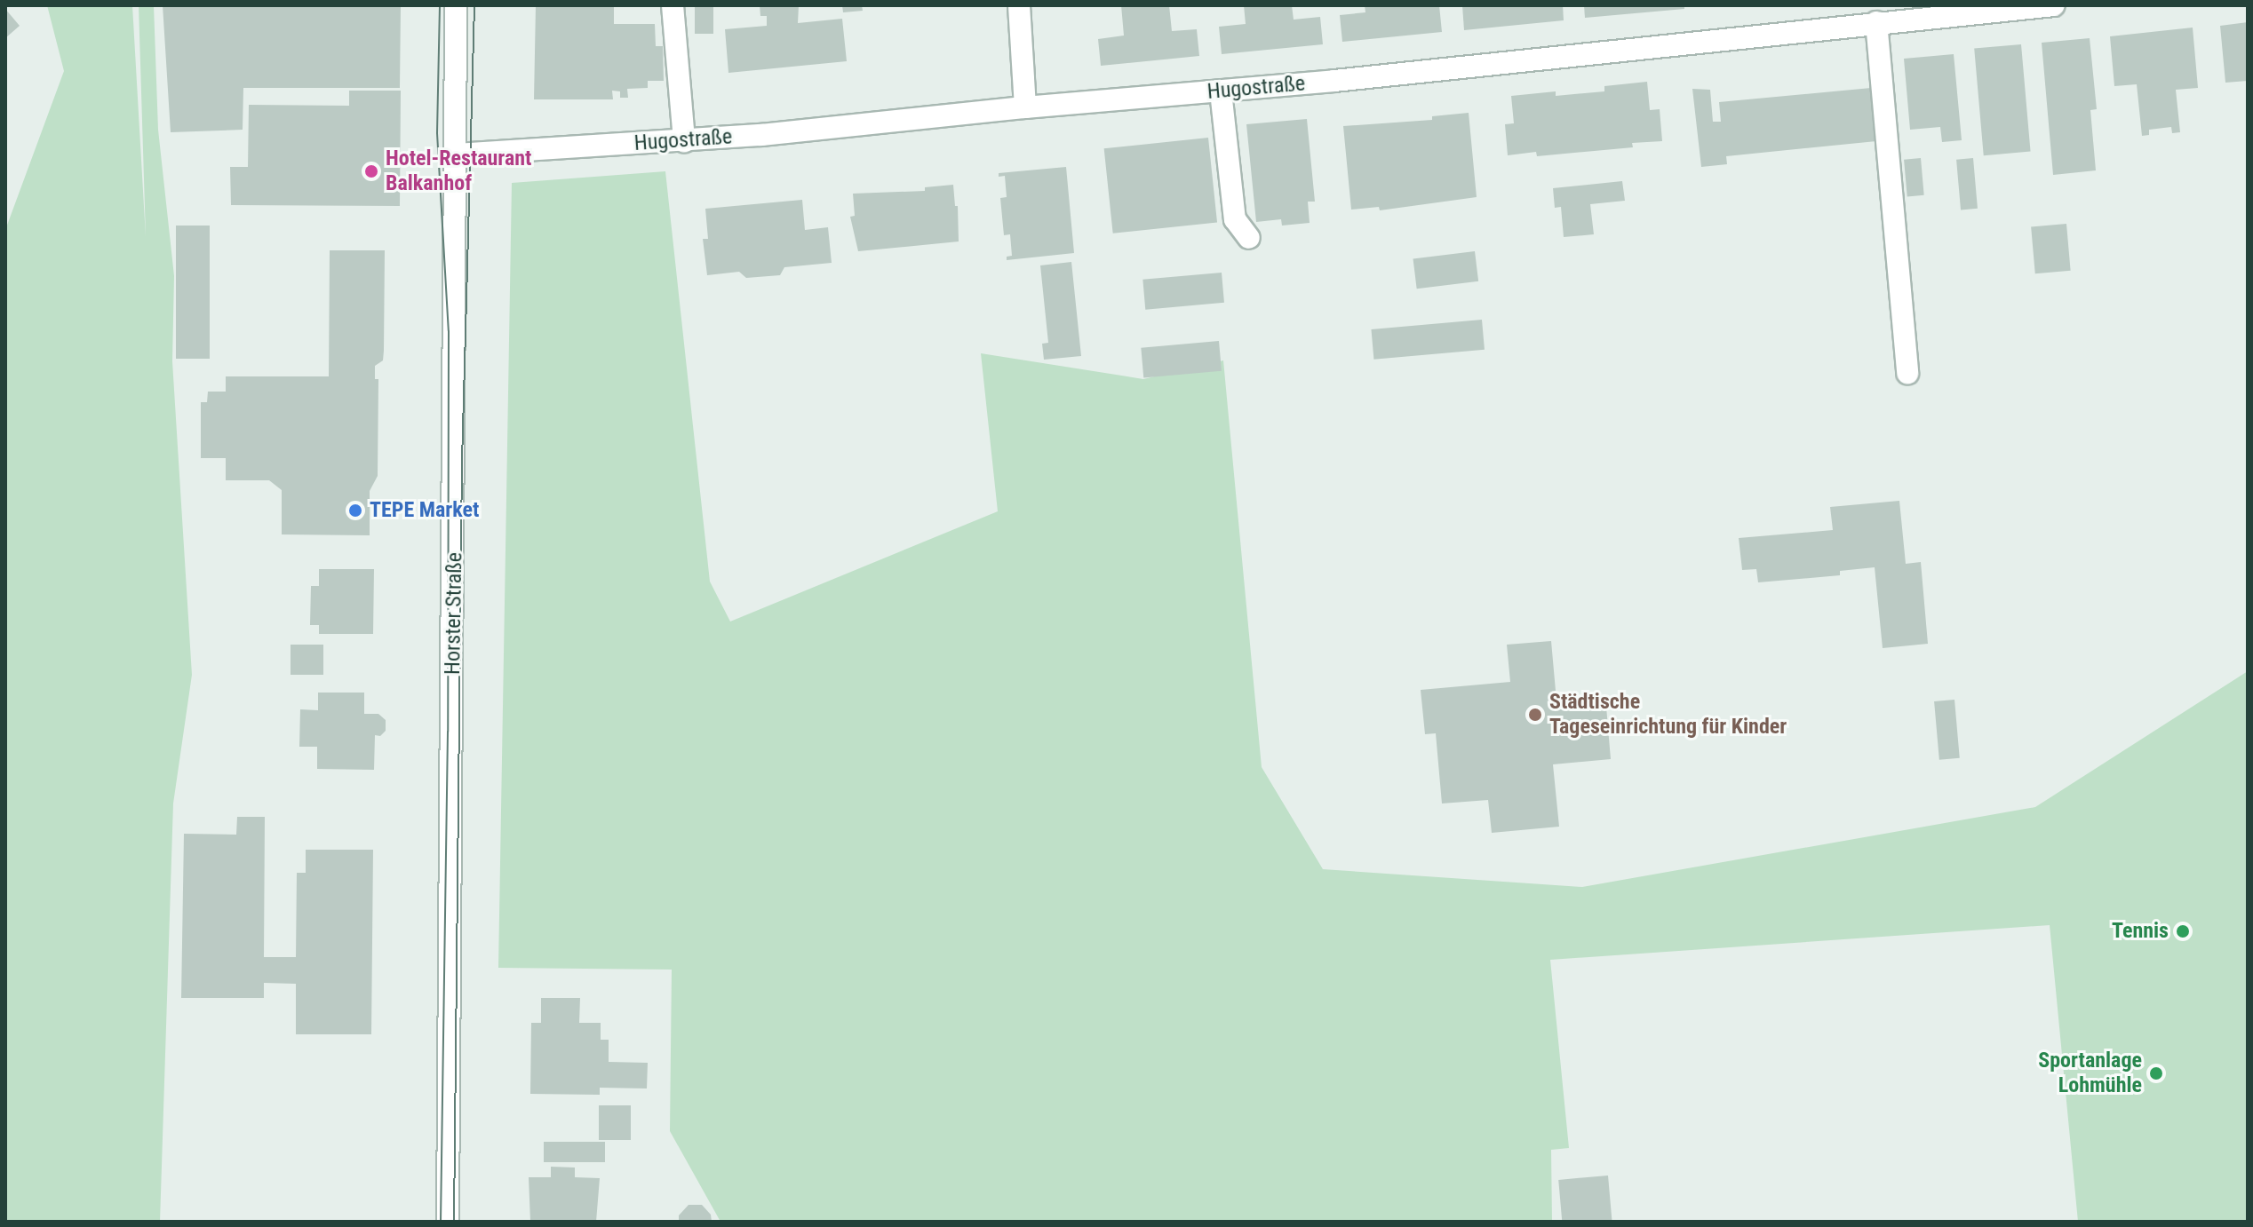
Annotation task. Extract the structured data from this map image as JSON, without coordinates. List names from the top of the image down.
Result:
{
  "streets": {
    "street": ["Hugostraße", "Horster Straße"]
  },
  "crossings": [
    ["Hugostraße", "Horster Straße"]
  ],
  "places": [
    "Hotel-Restaurant Balkanhof",
    "TEPE Market",
    "Städtische Tageseinrichtung für Kinder",
    "Tennis",
    "Sportanlage Lohmühle"
  ]
}
